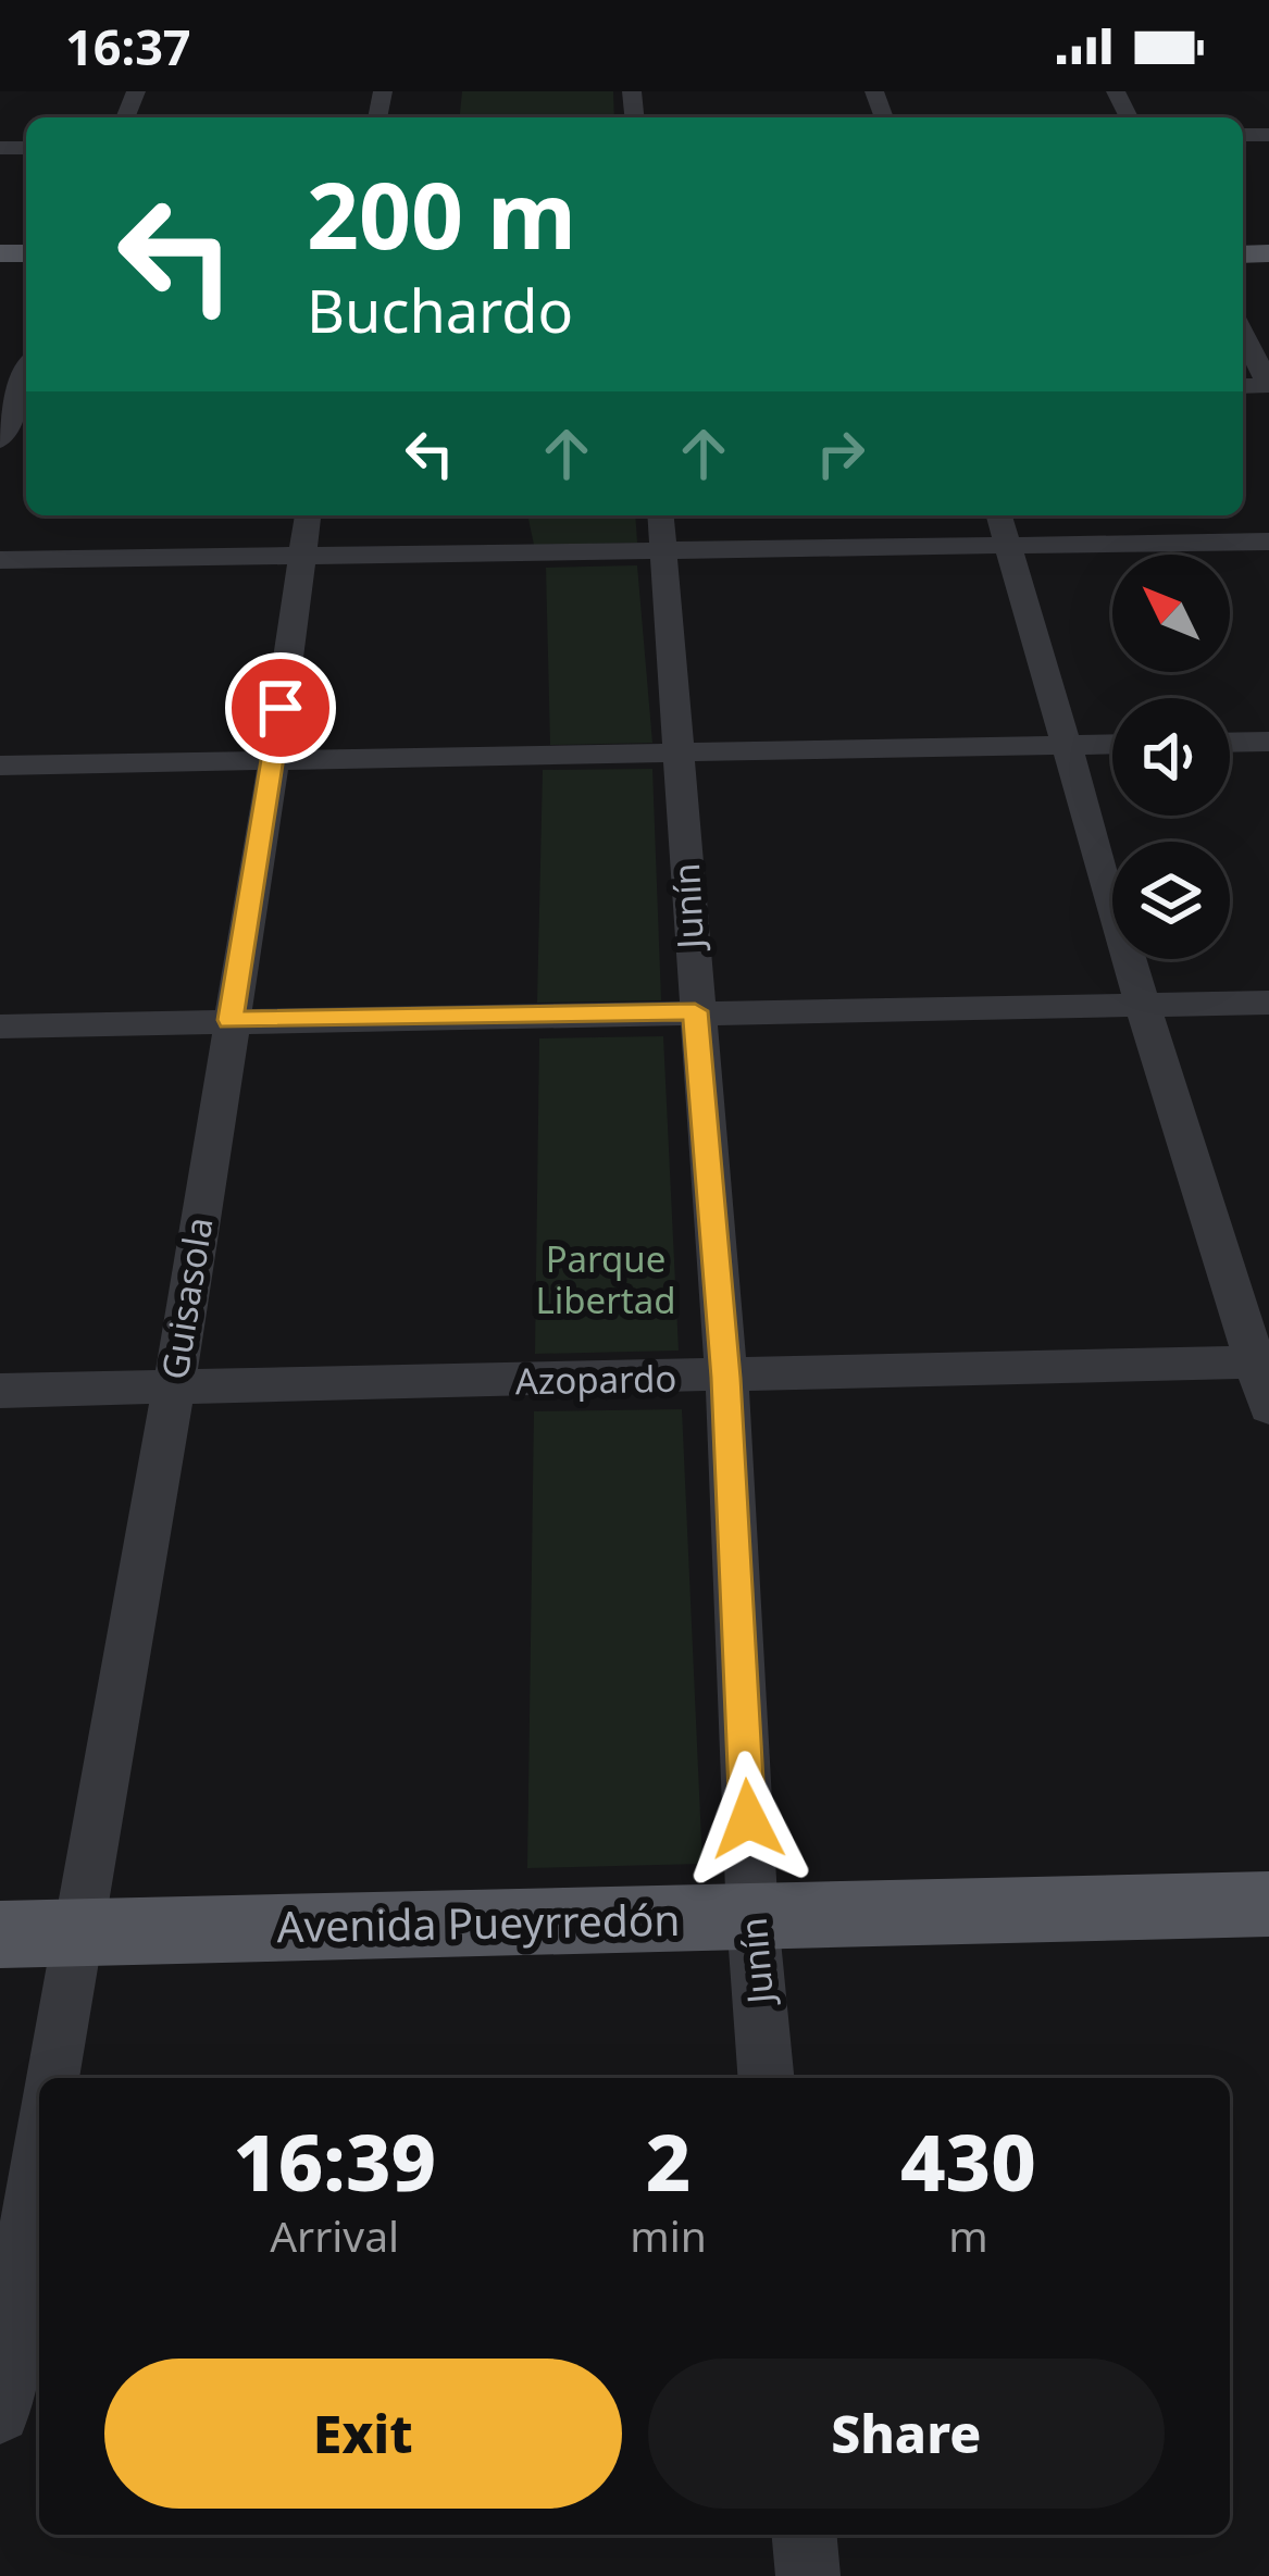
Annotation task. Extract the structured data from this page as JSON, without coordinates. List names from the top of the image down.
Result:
{
  "streets": {
    "main road": ["Avenida Pueyrredón"],
    "street": ["Junín", "Guisasola", "Azopardo"]
  },
  "crossings": [
    ["Junín", "Azopardo"],
    ["Junín", "Avenida Pueyrredón"],
    ["Guisasola", "Azopardo"],
    ["Guisasola", "Avenida Pueyrredón"]
  ],
  "parks": ["Parque Libertad"],
  "north": "top left",
  "page": {
    "status": "16:37",
    "turn": ["200 m", "Buchardo"],
    "eta": [
      "16:39",
      "Arrival",
      "2",
      "min",
      "430",
      "m"
    ],
    "buttons": ["Exit", "Share"]
  }
}
